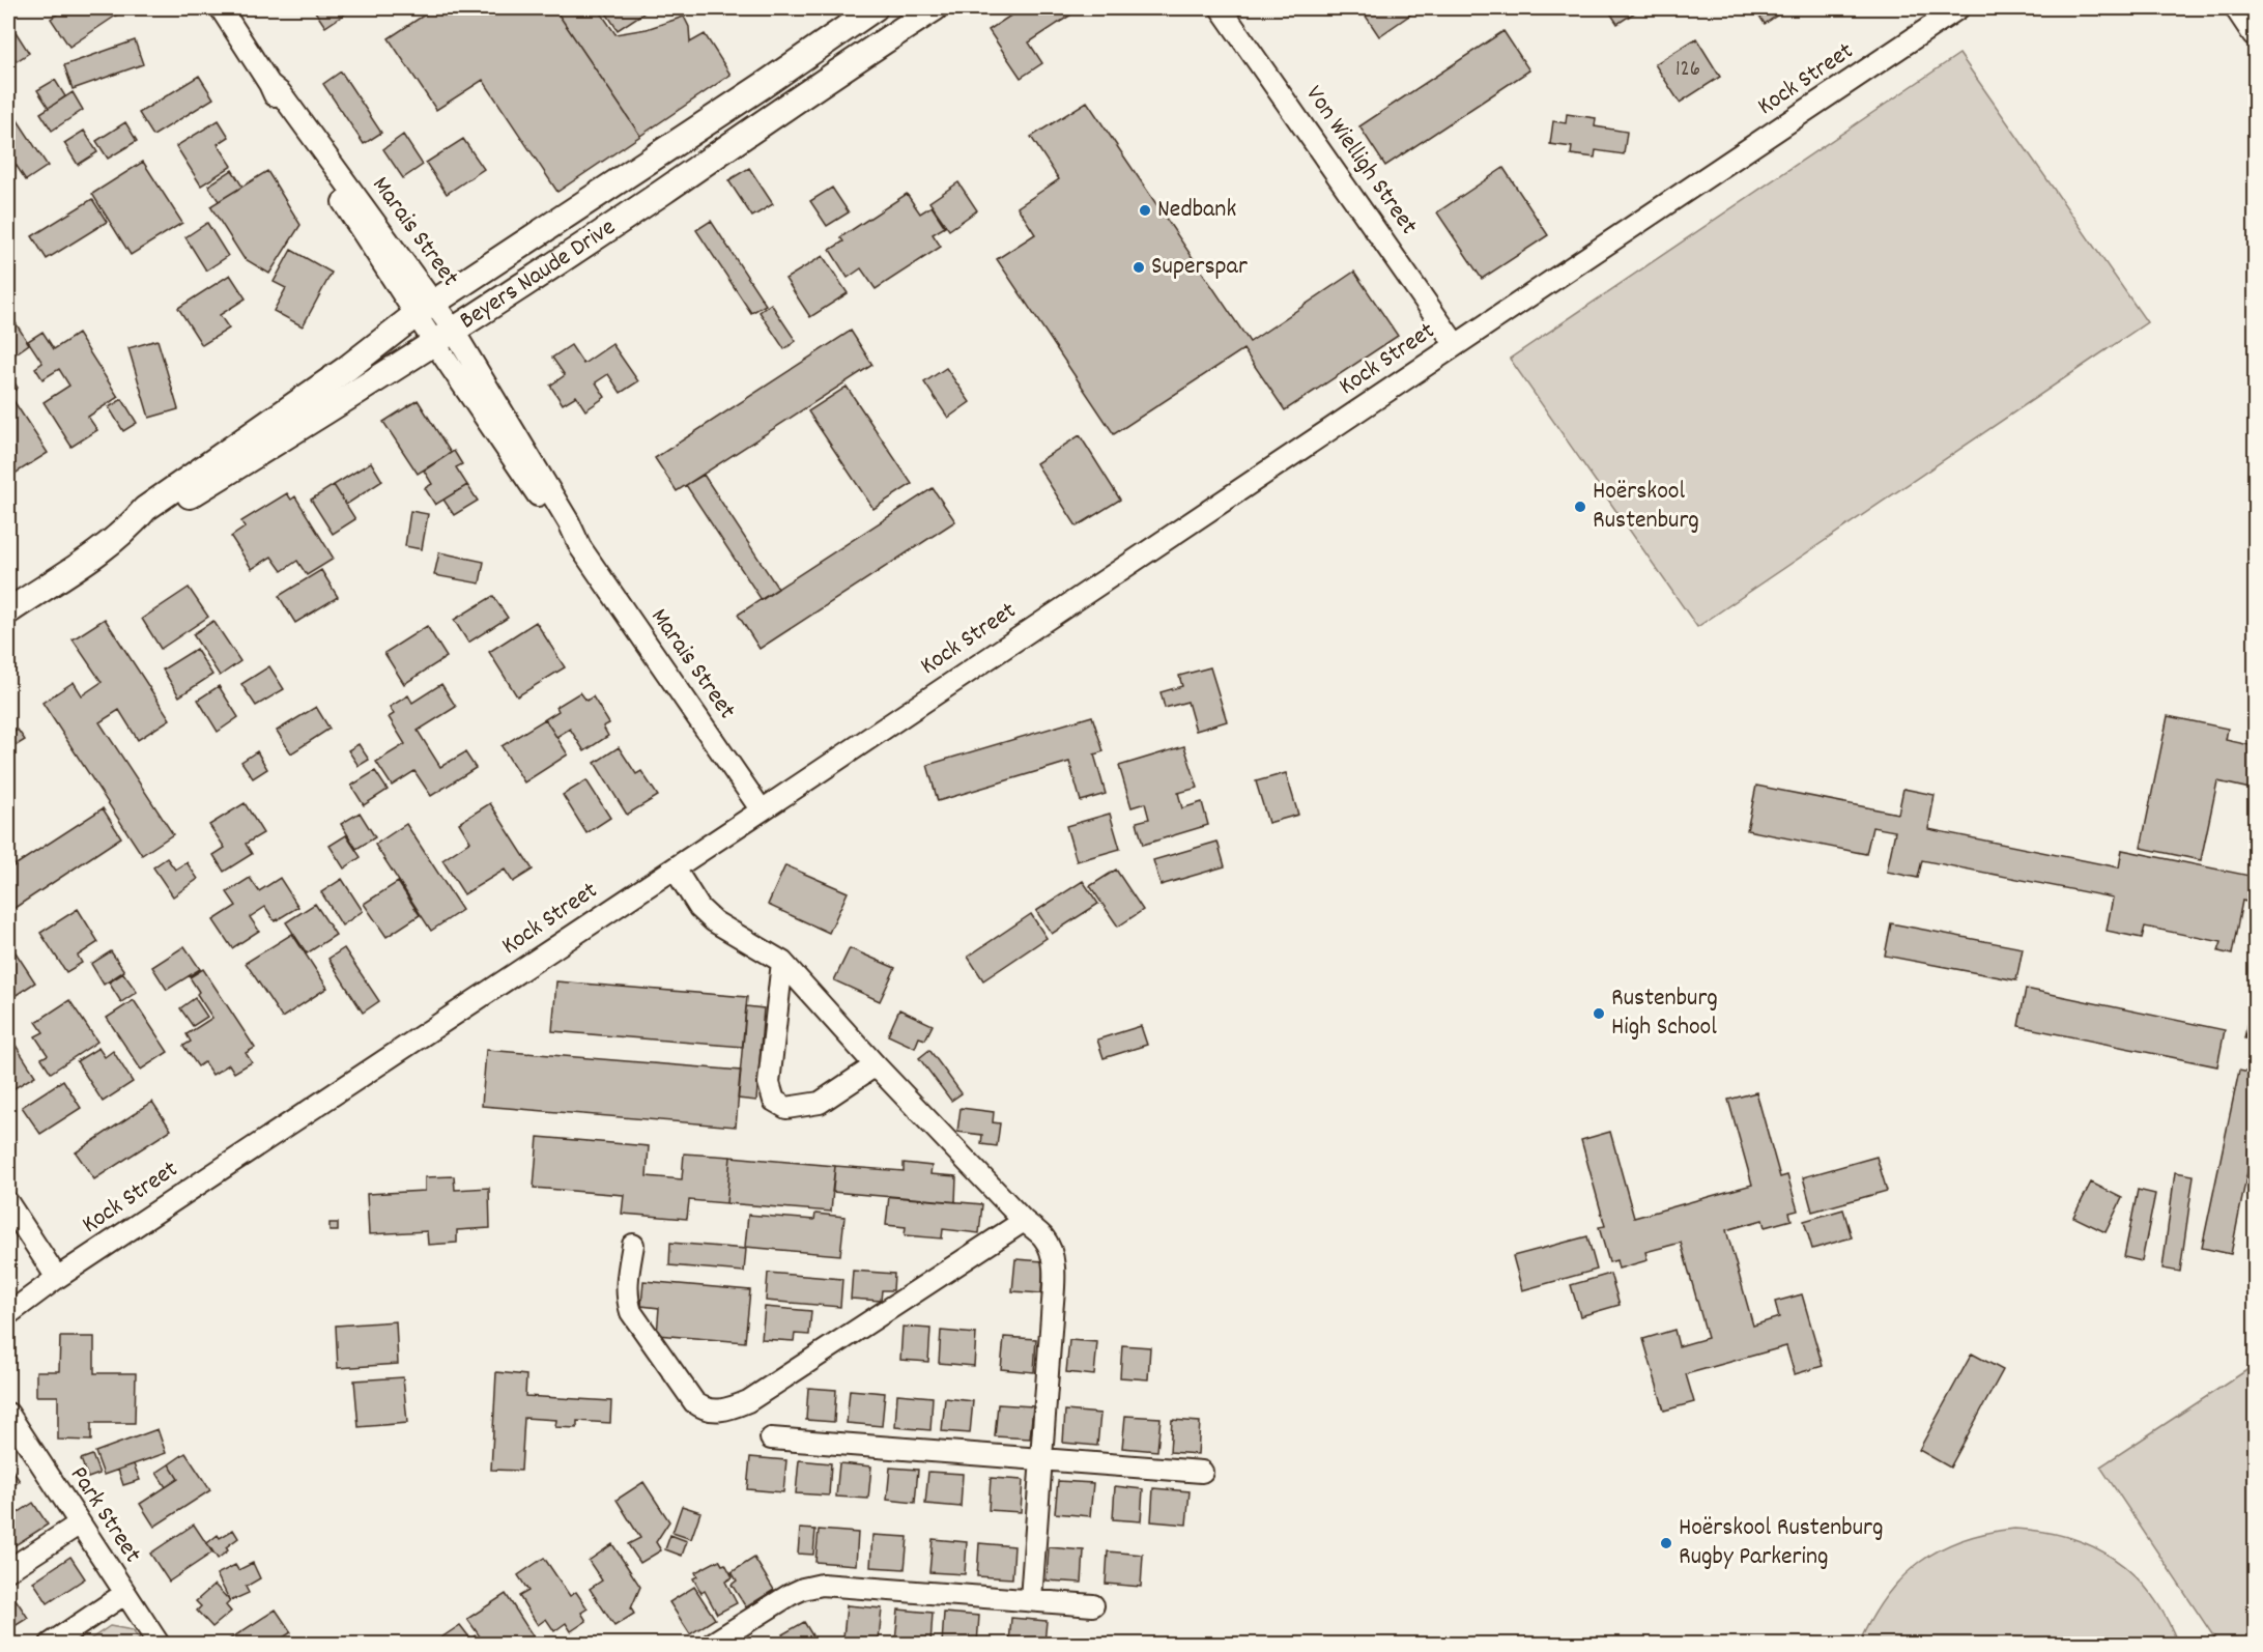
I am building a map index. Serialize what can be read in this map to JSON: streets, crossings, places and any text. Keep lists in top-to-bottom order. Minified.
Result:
{"streets":{"street":["Kock Street","Von Wielligh Street","Marais Street","Beyers Naude Drive","Park Street"]},"crossings":[["Kock Street","Von Wielligh Street"],["Kock Street","Marais Street"],["Marais Street","Beyers Naude Drive"]],"places":["Nedbank","Superspar","Hoërskool Rustenburg","Rustenburg High School","Hoërskool Rustenburg Rugby Parkering"],"house_numbers":["126"]}
